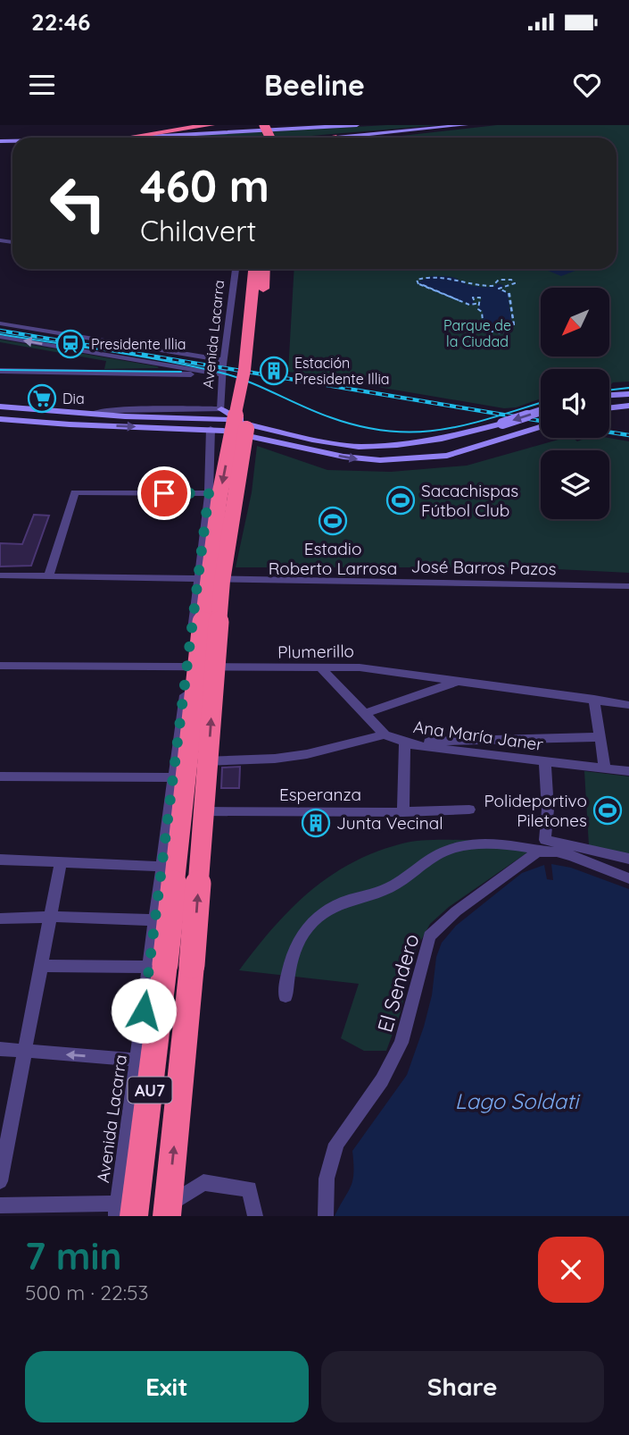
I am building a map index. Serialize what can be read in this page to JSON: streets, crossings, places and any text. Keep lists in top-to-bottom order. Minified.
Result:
{"streets":{"highway":["AU7"],"street":["Avenida Lacarra","José Barros Pazos","Plumerillo","Ana María Janer","Esperanza","El Sendero"]},"crossings":[["Avenida Lacarra","José Barros Pazos"],["Avenida Lacarra","Plumerillo"],["Avenida Lacarra","Esperanza"],["Avenida Lacarra","AU7"]],"water":["Lago Soldati"],"parks":["Parque de la Ciudad"],"places":{"station":["Presidente Illia"],"building":["Estación Presidente Illia","Junta Vecinal"],"supermarket":["Dia"],"sports":["Sacachispas Fútbol Club","Estadio Roberto Larrosa","Polideportivo Piletones"]},"north":"bottom left","page":{"status":"22:46","header":"Beeline","turn":["460 m","Chilavert"],"heading":["7 min","500 m · 22:53"],"buttons":["Exit","Share"]}}
